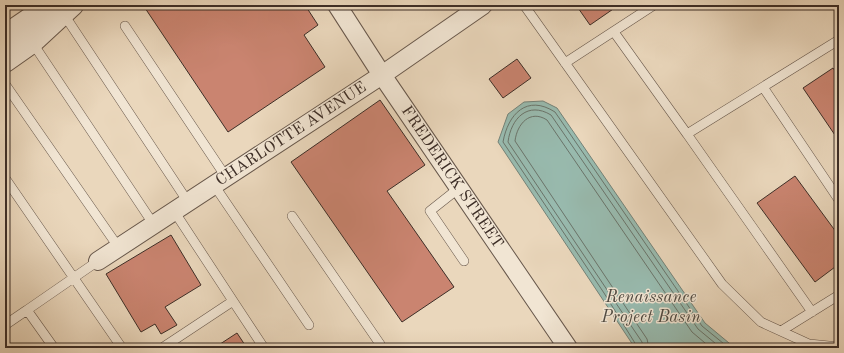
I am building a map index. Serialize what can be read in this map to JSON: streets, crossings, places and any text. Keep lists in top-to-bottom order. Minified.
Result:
{"streets":{"street":["CHARLOTTE AVENUE","FREDERICK STREET"]},"crossings":[["CHARLOTTE AVENUE","FREDERICK STREET"]],"water":["Renaissance Project Basin"]}
